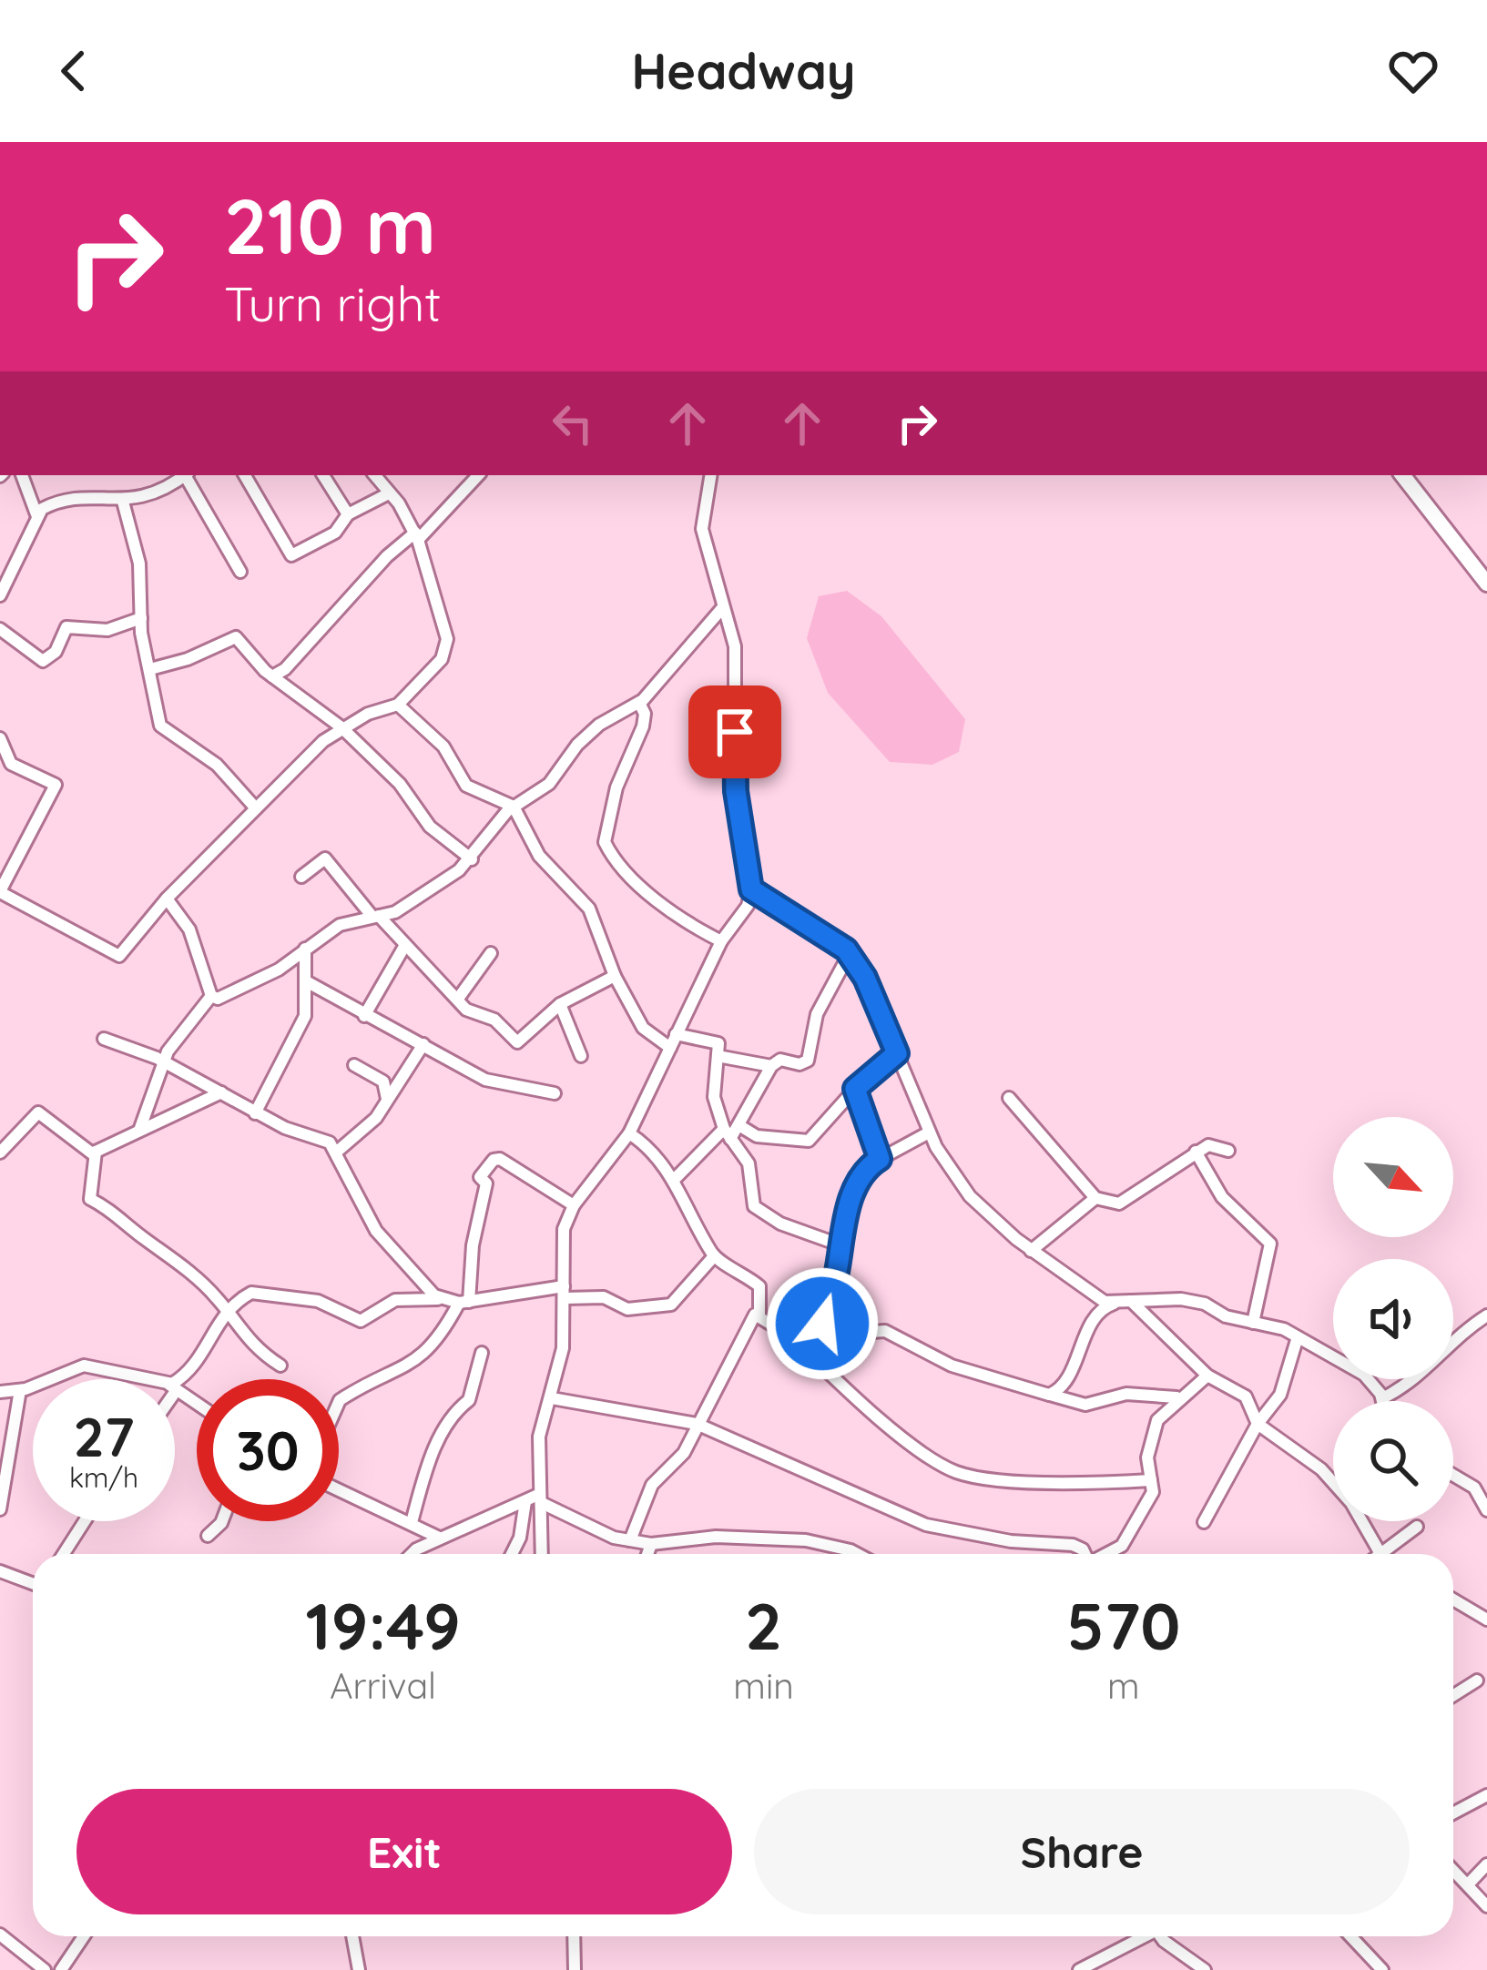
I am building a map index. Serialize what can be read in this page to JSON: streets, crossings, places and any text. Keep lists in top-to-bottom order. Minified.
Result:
{"north":"bottom right","page":{"header":"Headway","turn":["210 m","Turn right"],"speed":"27 km/h","limit":"30","eta":["19:49","Arrival","2","min","570","m"],"buttons":["Exit","Share"]}}
